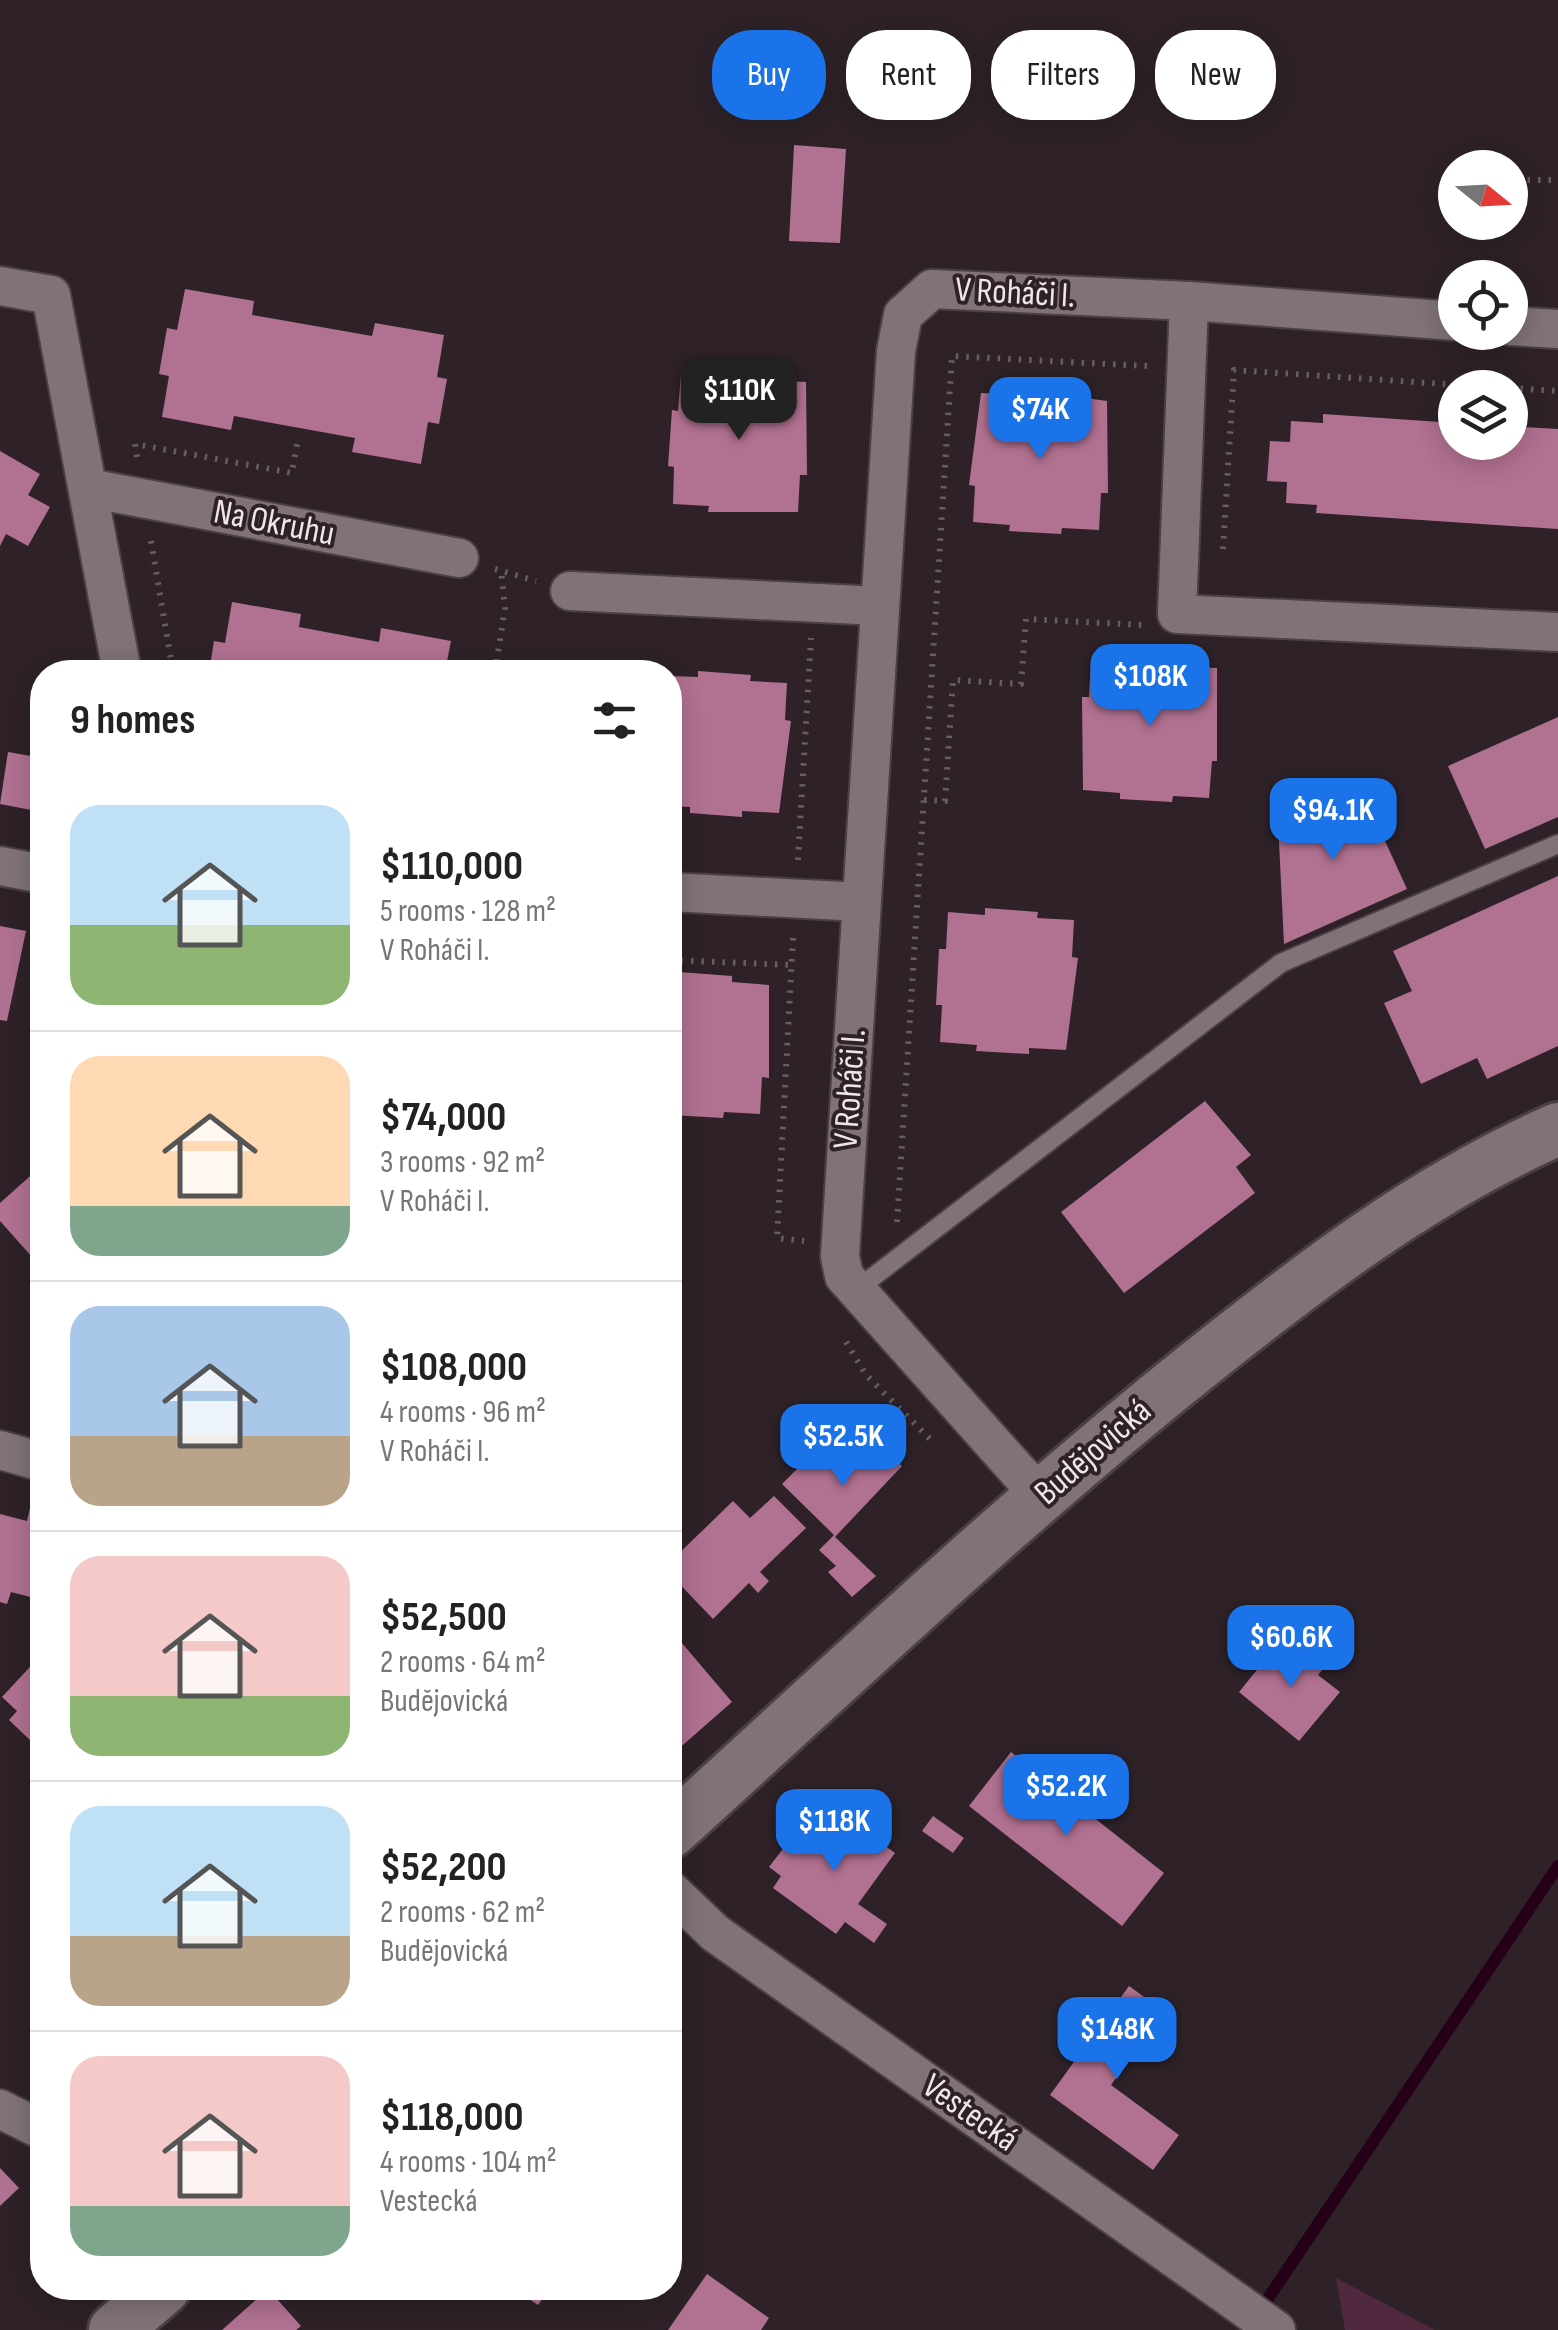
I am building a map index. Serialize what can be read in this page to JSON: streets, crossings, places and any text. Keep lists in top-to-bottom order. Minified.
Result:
{"streets":{"main road":["Budějovická"],"street":["V Roháči I.","Na Okruhu","Vestecká"]},"crossings":[["V Roháči I.","Budějovická"]],"north":"right","page":{"chip":["Buy","Rent","Filters","New"],"price":["$110K","$74K","$108K","$94.1K","$52.5K","$60.6K","$52.2K","$118K","$148K"],"heading":"9 homes","list":[{"name":"$110,000","note":"5 rooms · 128 m² · V Roháči I."},{"name":"$74,000","note":"3 rooms · 92 m² · V Roháči I."},{"name":"$108,000","note":"4 rooms · 96 m² · V Roháči I."},{"name":"$52,500","note":"2 rooms · 64 m² · Budějovická"},{"name":"$52,200","note":"2 rooms · 62 m² · Budějovická"},{"name":"$118,000","note":"4 rooms · 104 m² · Vestecká"}]}}
